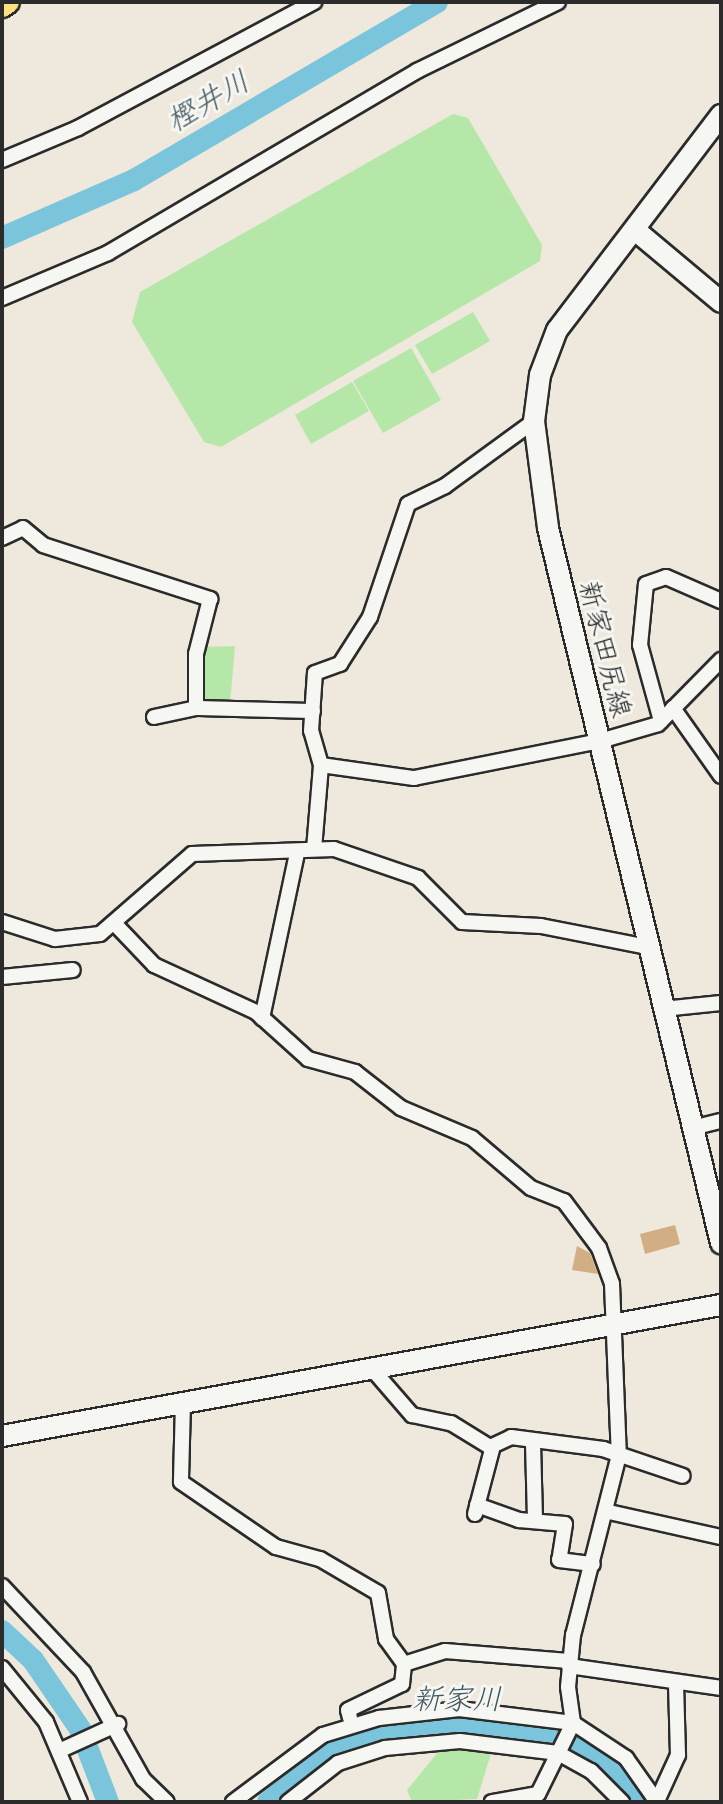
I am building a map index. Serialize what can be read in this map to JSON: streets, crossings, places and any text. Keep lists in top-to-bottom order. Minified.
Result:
{"streets":{"main road":["新家田尻線"]},"water":["樫井川","新家川"]}
